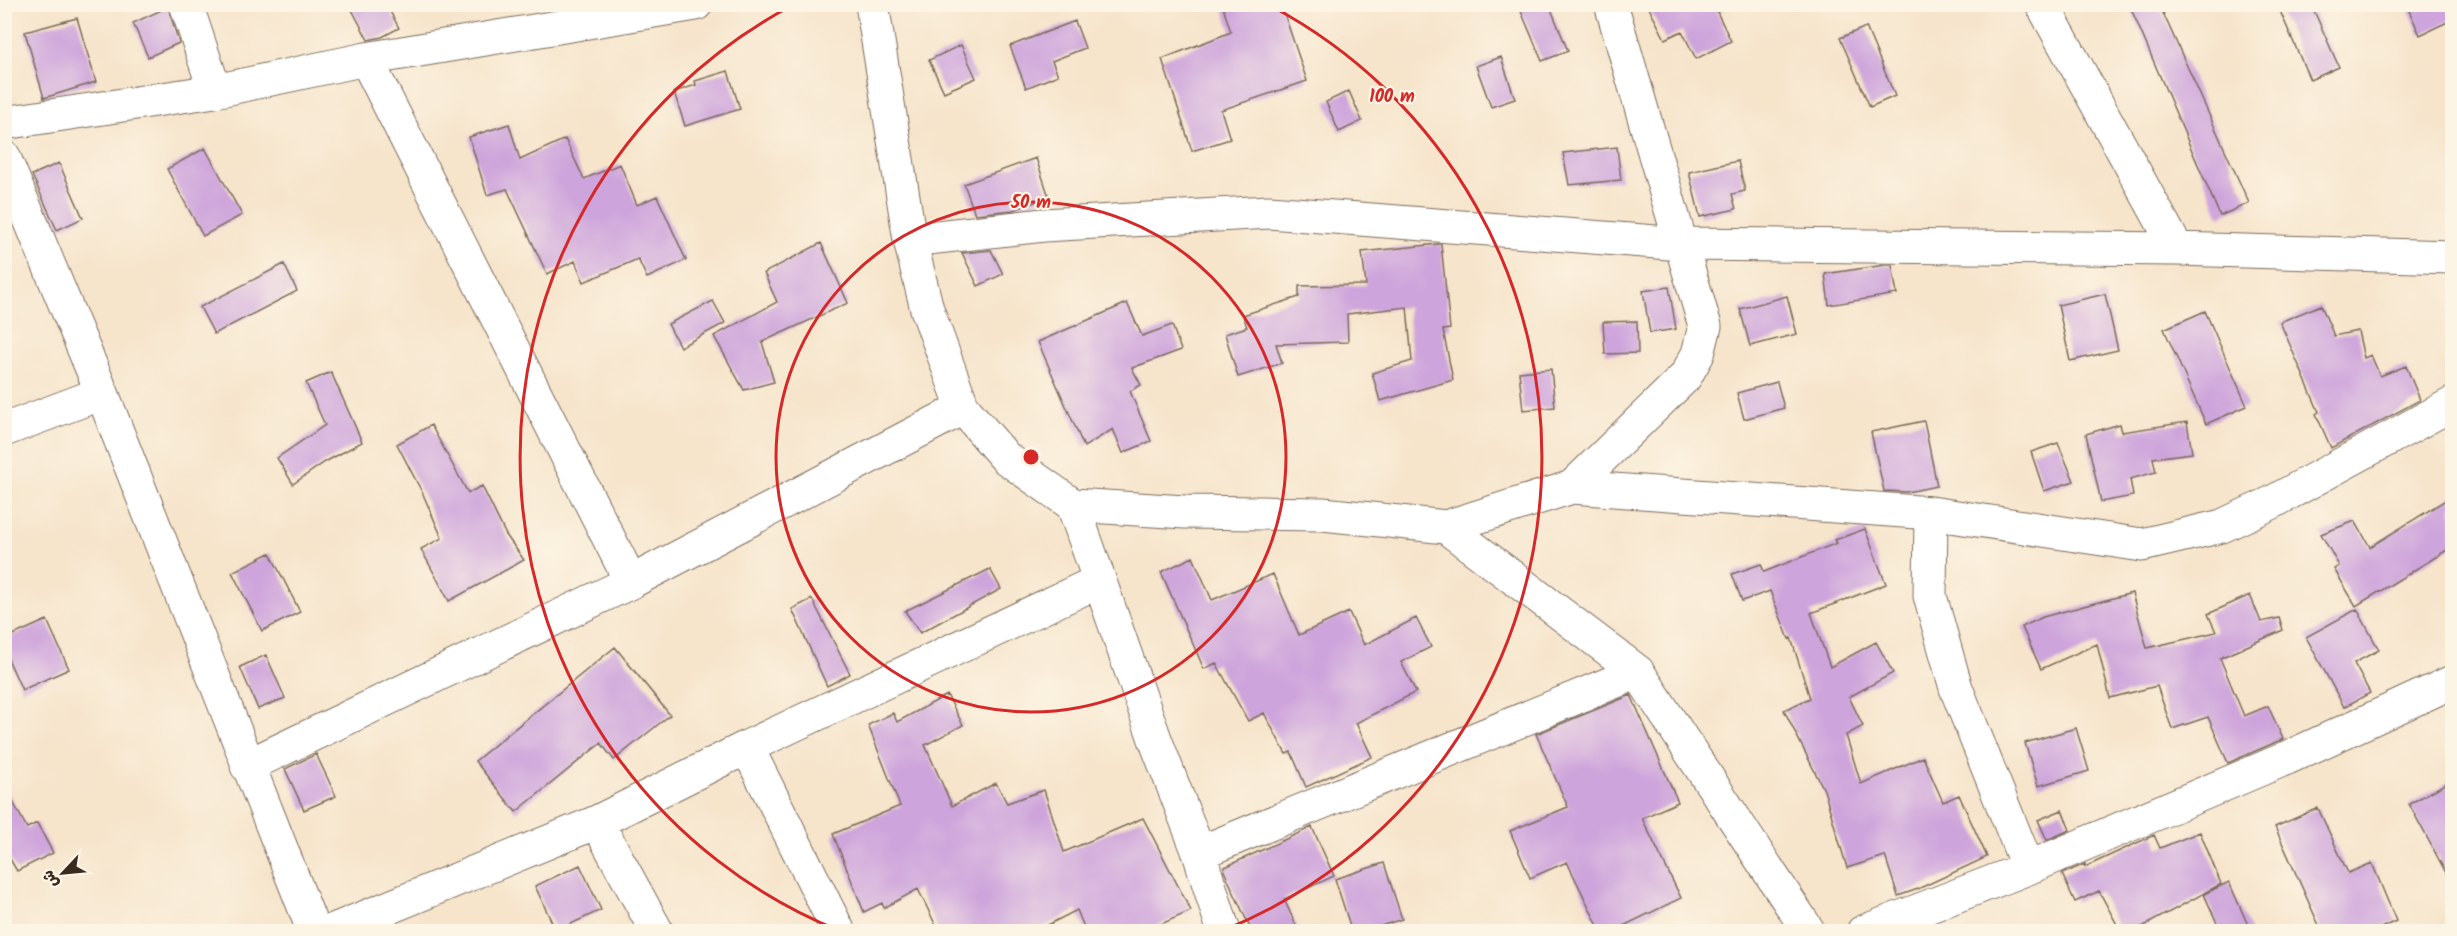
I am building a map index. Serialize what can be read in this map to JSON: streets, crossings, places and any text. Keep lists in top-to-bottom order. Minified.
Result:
{"north":"bottom left","rings":["100 m","50 m"]}
